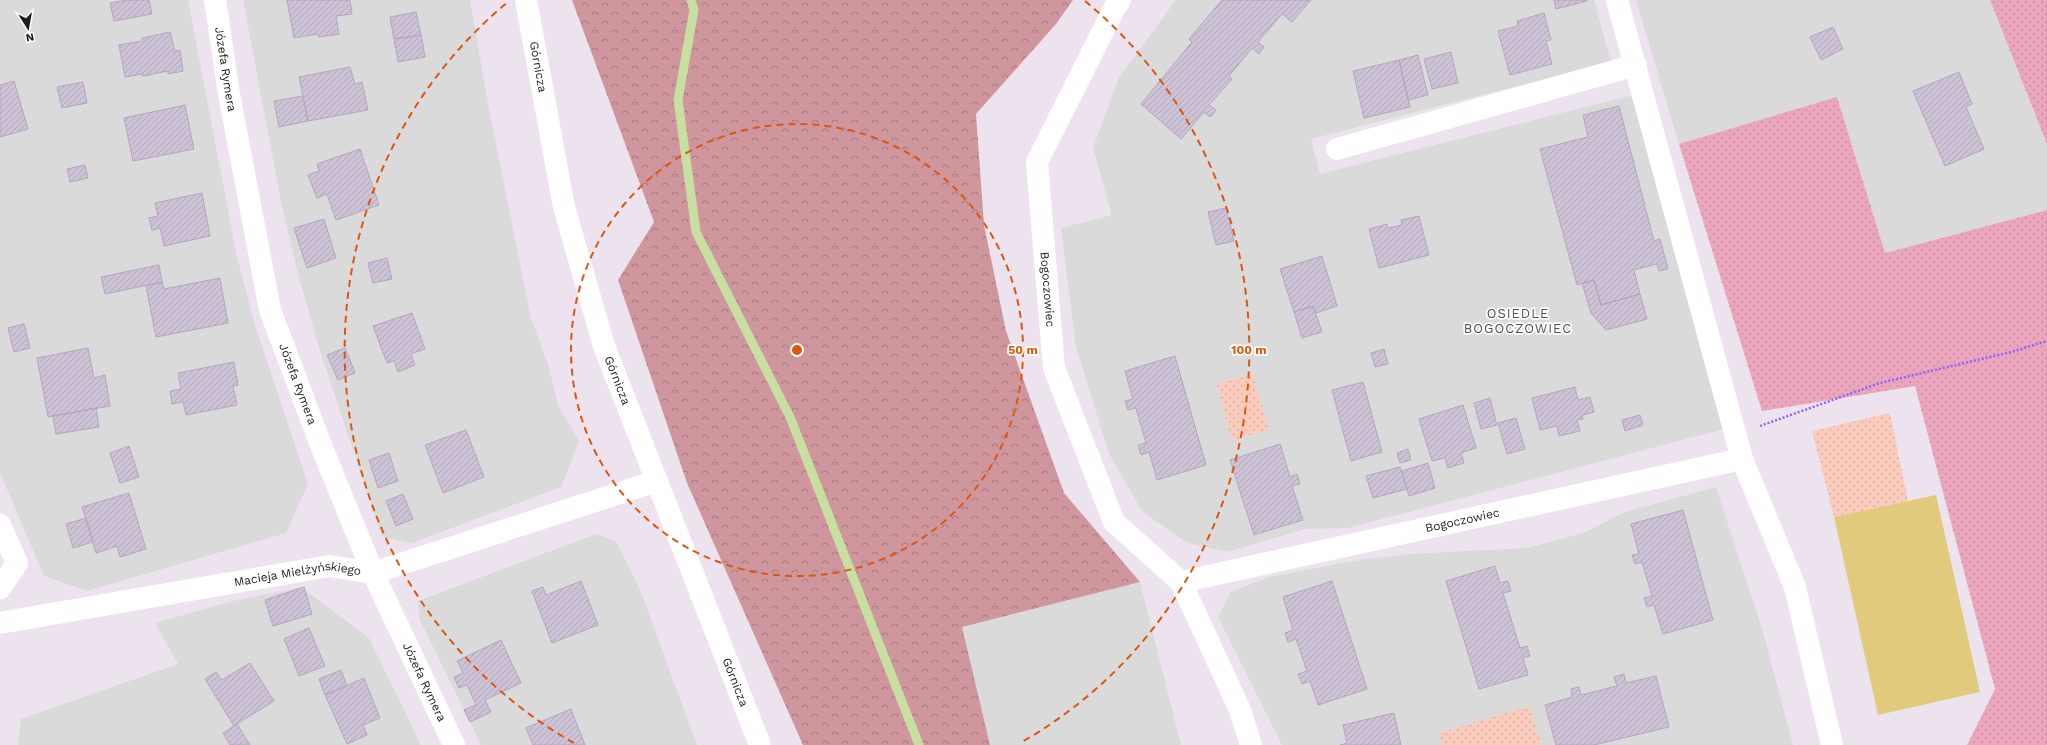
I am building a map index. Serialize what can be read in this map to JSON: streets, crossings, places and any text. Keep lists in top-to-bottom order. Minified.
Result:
{"streets":{"street":["Górnicza","Józefa Rymera","Bogoczowiec","Macieja Mielżyńskiego"]},"crossings":[["Górnicza","Macieja Mielżyńskiego"],["Józefa Rymera","Macieja Mielżyńskiego"]],"districts":["OSIEDLE BOGOCZOWIEC"],"north":"bottom","rings":["50 m","100 m"]}
